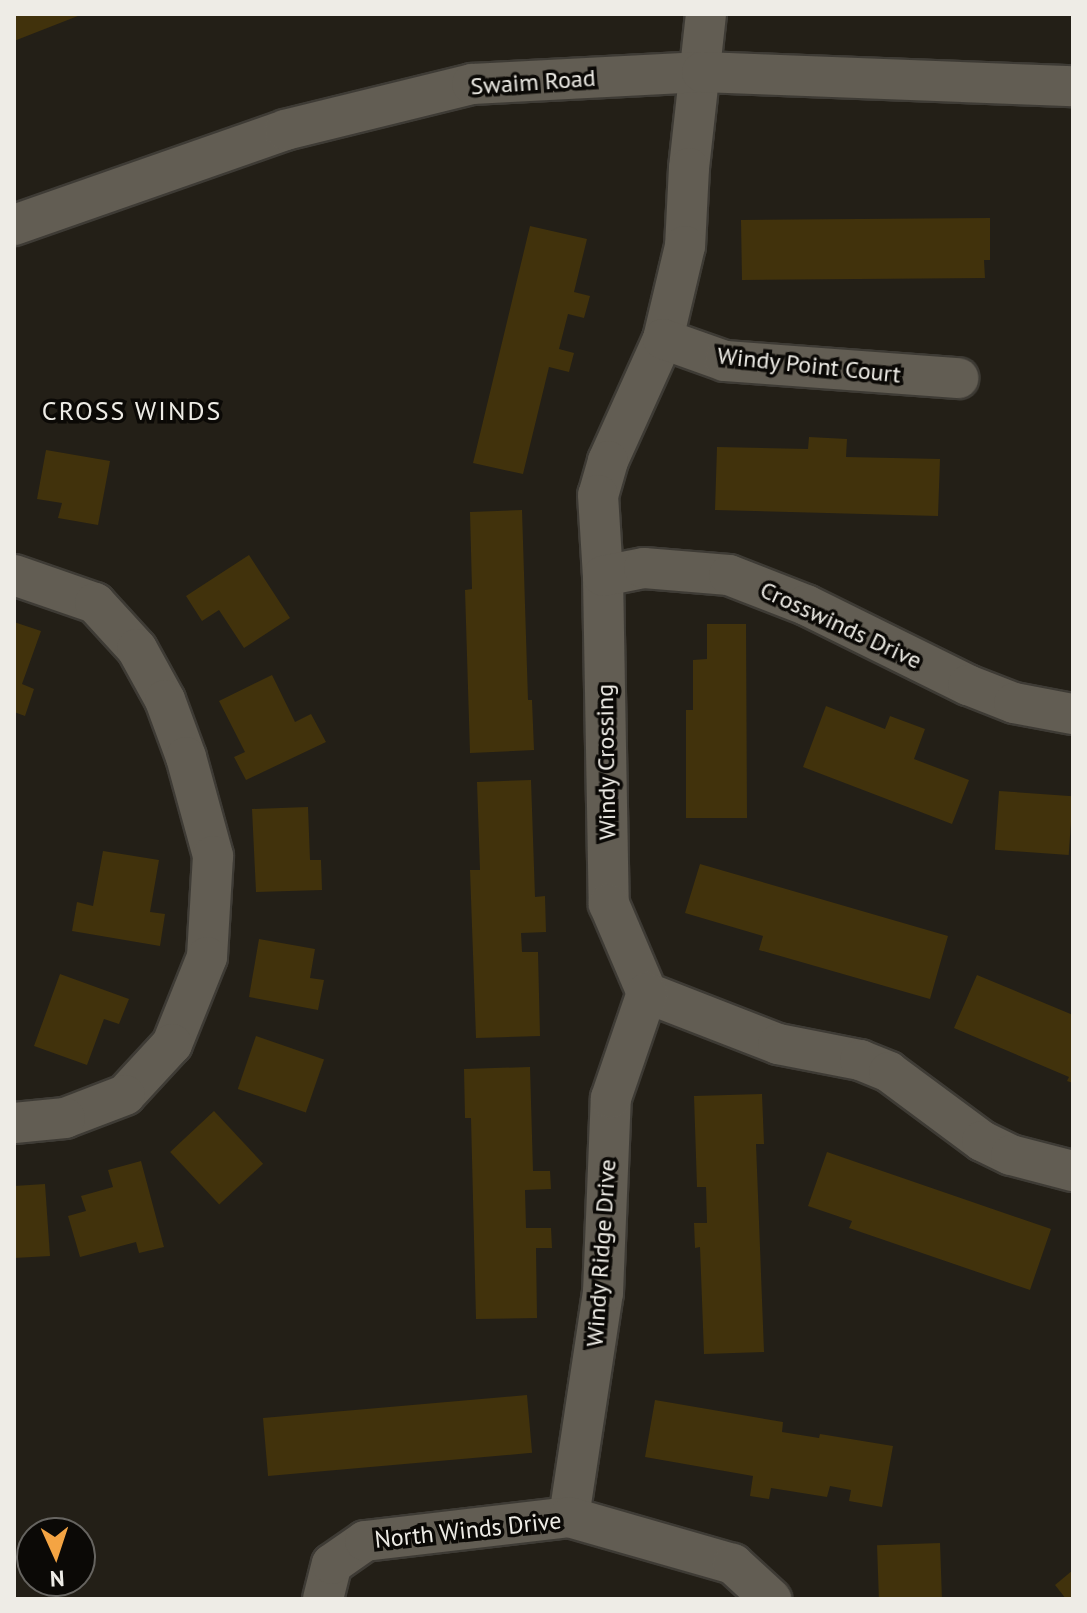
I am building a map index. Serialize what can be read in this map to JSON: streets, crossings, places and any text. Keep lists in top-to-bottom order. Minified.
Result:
{"streets":{"street":["Swaim Road","Windy Point Court","Crosswinds Drive","Windy Crossing","Windy Ridge Drive","North Winds Drive"]},"crossings":[["Swaim Road","Windy Crossing"],["Windy Point Court","Windy Crossing"],["Crosswinds Drive","Windy Crossing"],["Windy Crossing","Windy Ridge Drive"],["Windy Ridge Drive","North Winds Drive"]],"districts":["CROSS WINDS"],"north":"bottom"}
